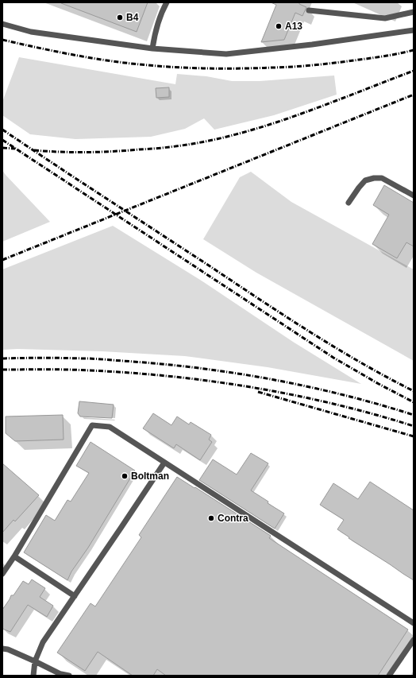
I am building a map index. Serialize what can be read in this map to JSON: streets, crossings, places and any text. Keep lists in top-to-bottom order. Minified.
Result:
{"places":["B4","A13","Boltman","Contra"]}
